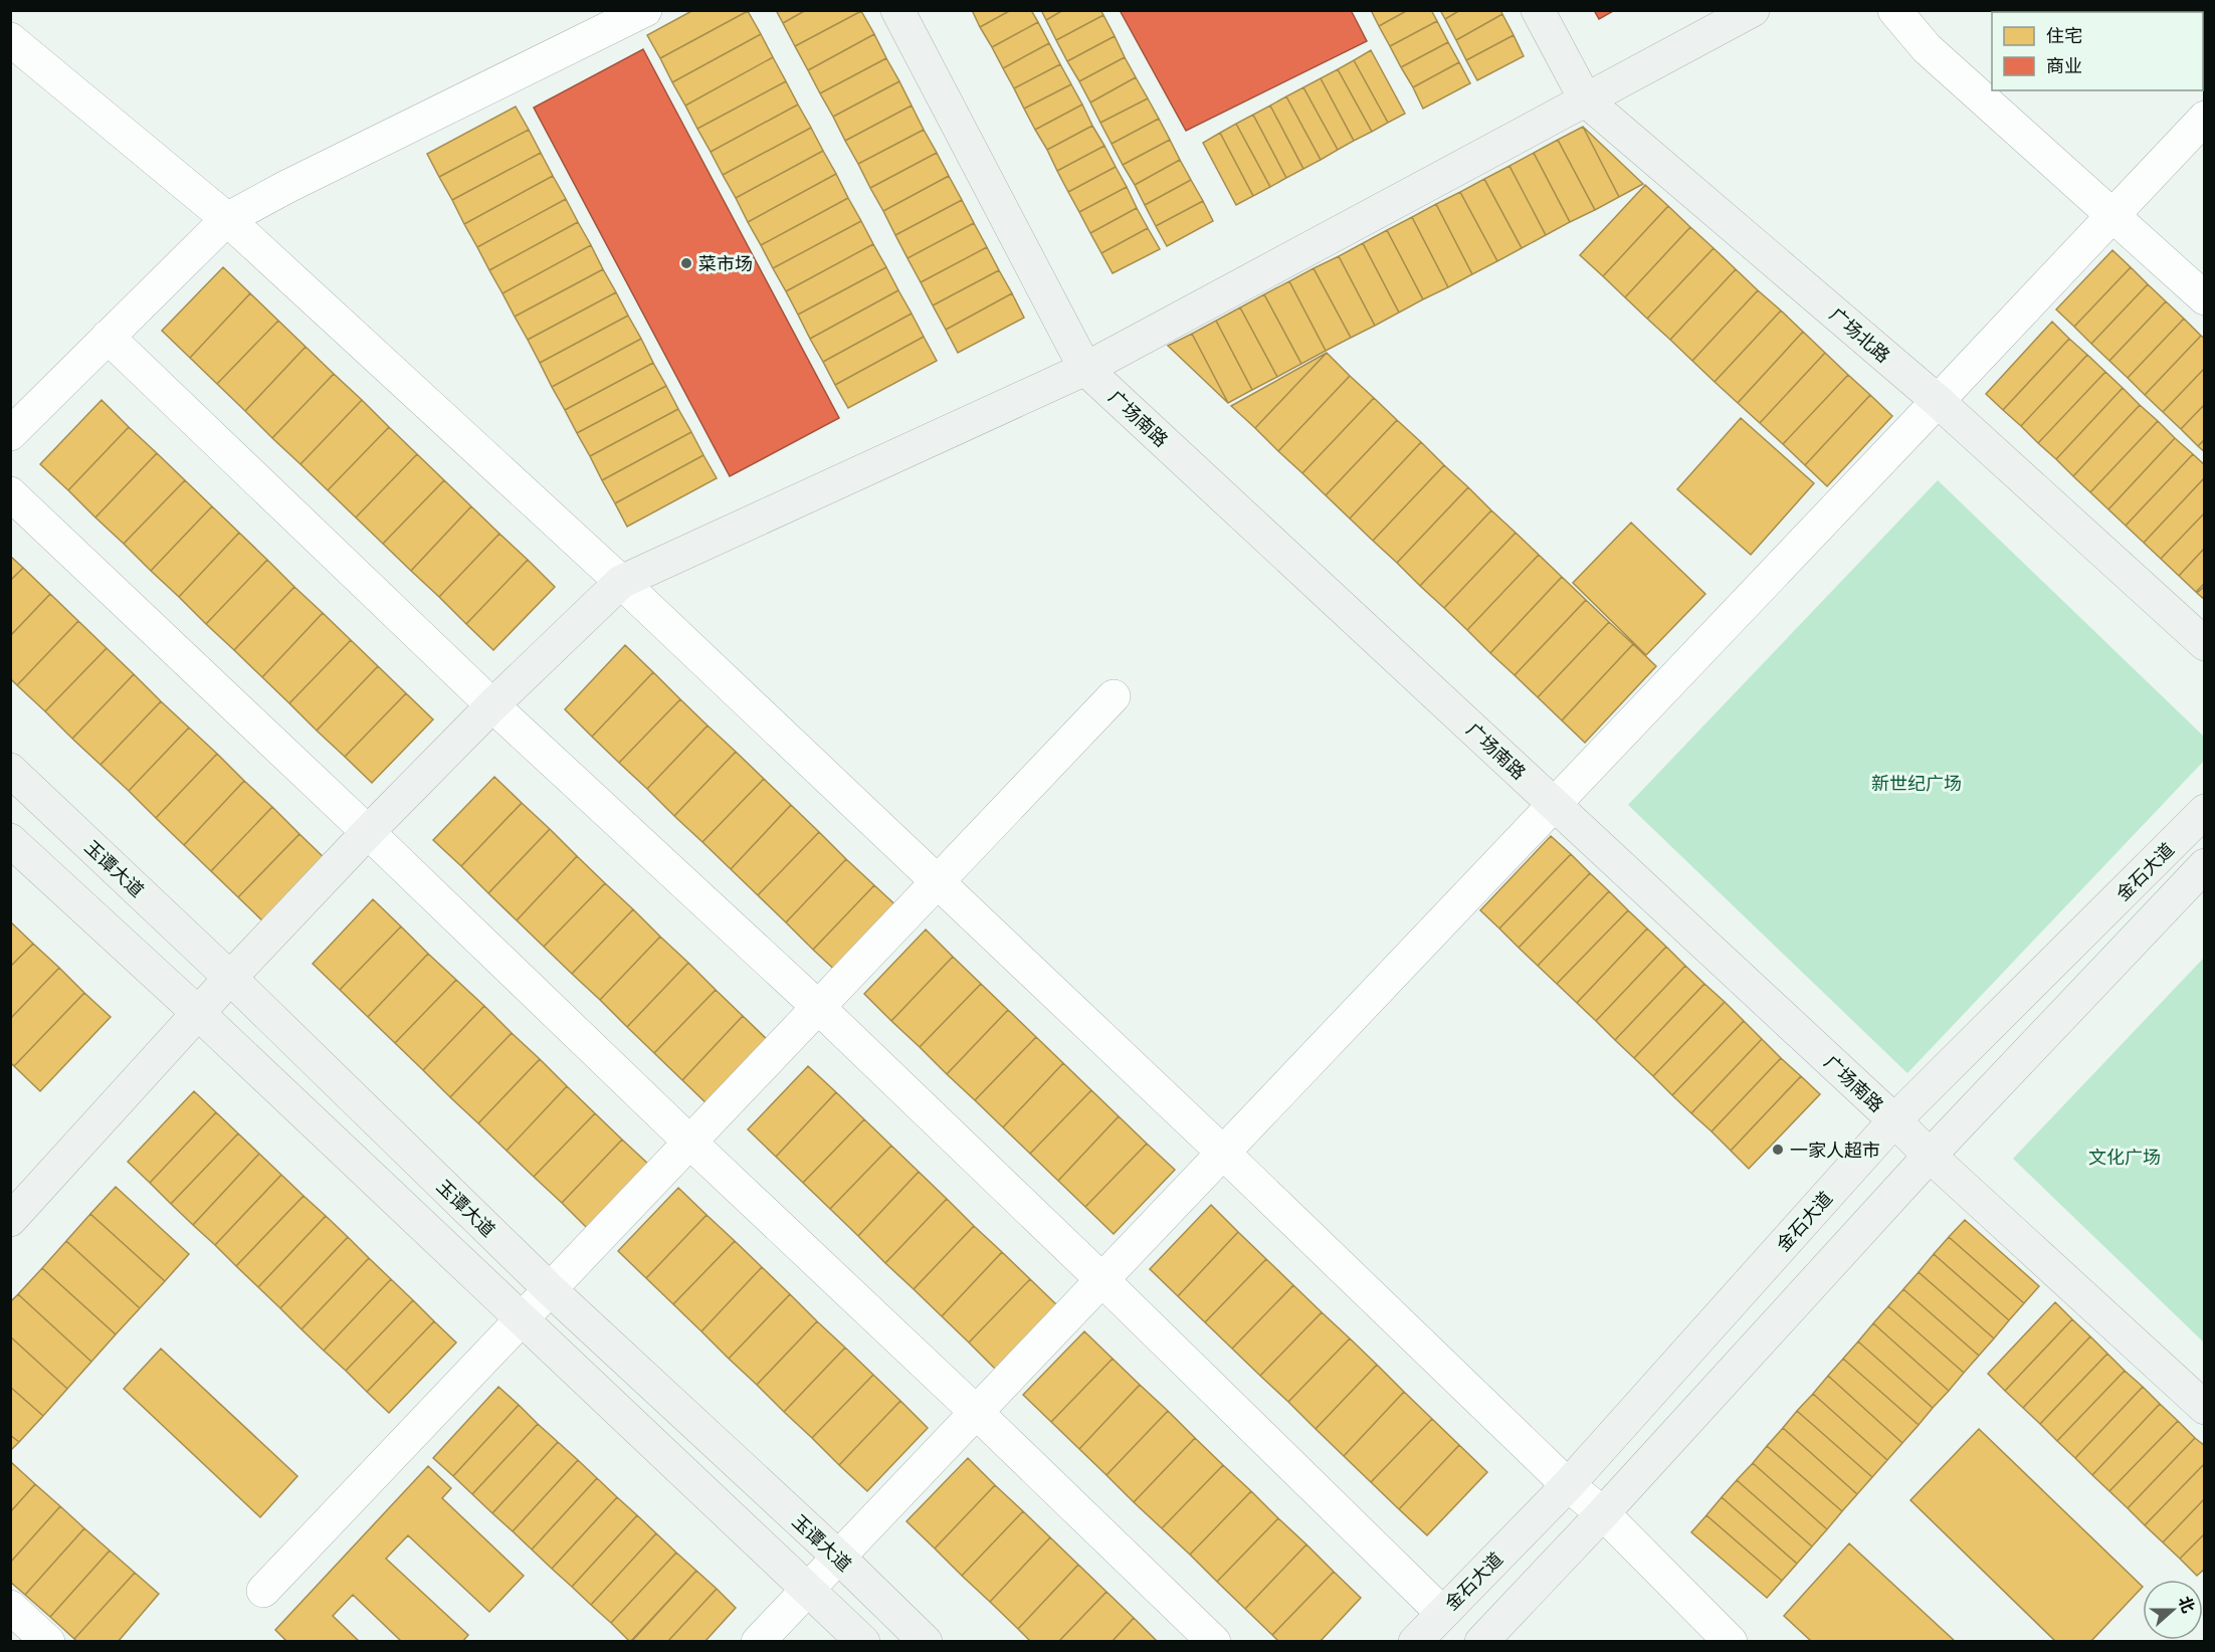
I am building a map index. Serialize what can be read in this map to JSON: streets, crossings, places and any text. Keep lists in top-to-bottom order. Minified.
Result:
{"streets":{"street":["广场北路","广场南路","玉谭大道","金石大道"]},"crossings":[["广场南路","金石大道"]],"parks":["新世纪广场","文化广场"],"places":["菜市场","一家人超市"],"legend":["住宅","商业"],"north":"right"}
